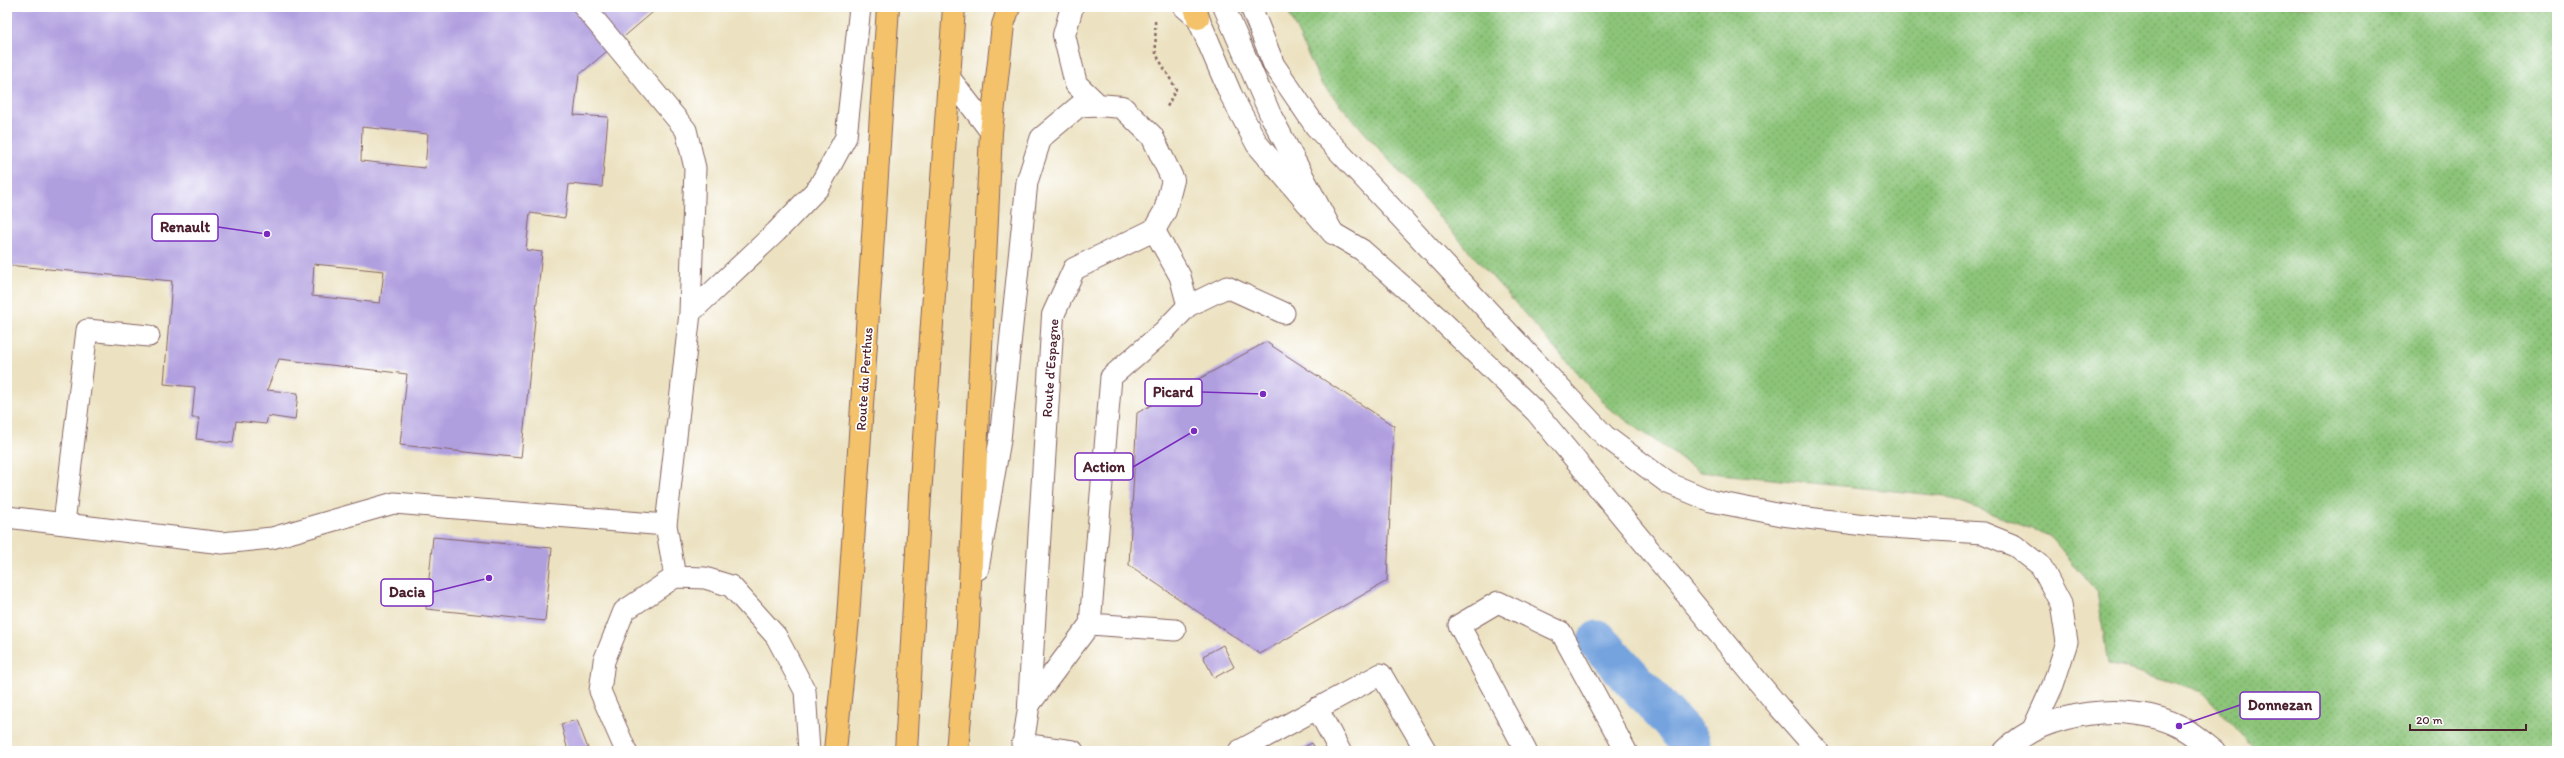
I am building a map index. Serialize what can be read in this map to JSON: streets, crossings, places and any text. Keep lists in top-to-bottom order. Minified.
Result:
{"streets":{"main road":["Route du Perthus"],"street":["Route d'Espagne"]},"places":["Renault","Picard","Action","Dacia","Donnezan"],"scale_bar":"20 m"}
